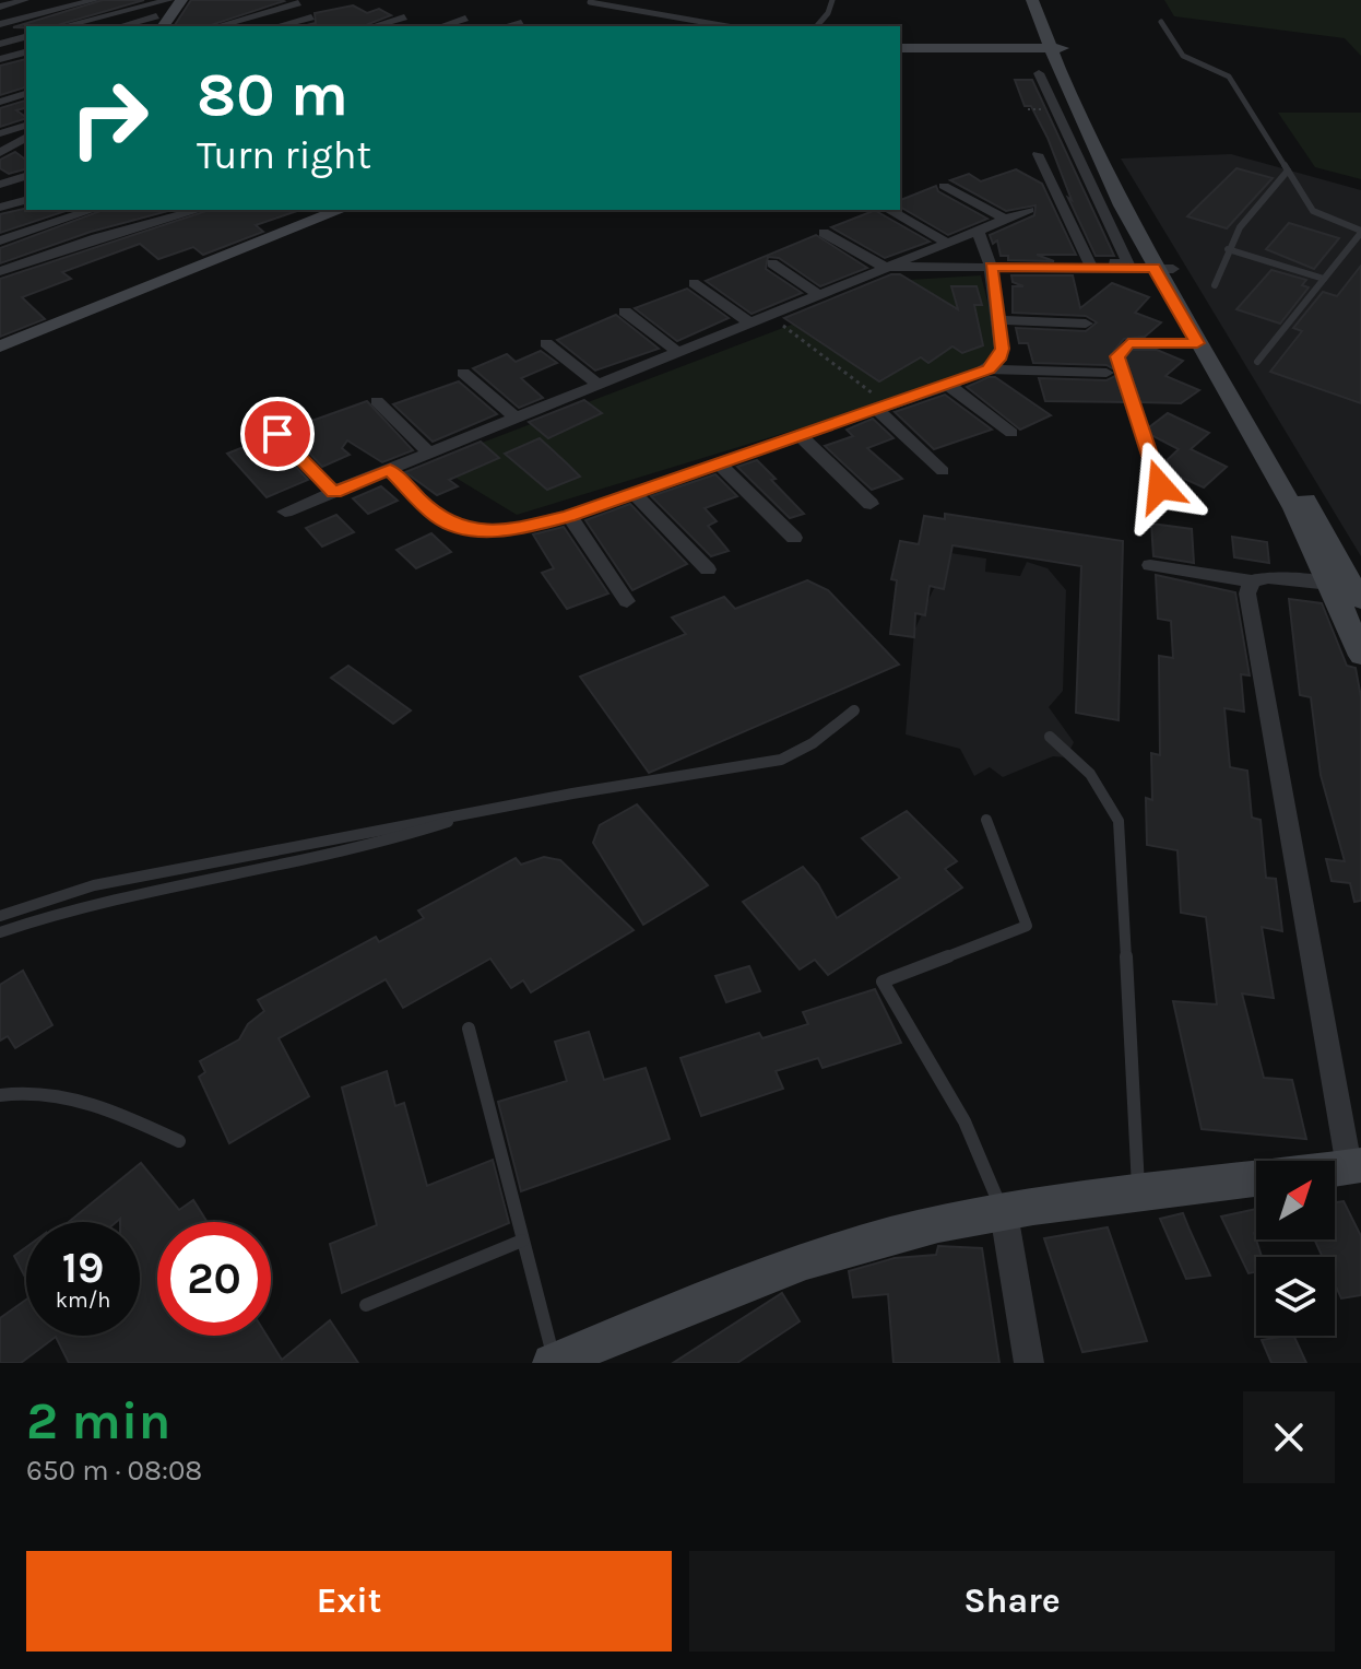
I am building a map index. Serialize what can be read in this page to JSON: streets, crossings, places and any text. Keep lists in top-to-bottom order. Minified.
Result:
{"north":"top right","page":{"turn":["80 m","Turn right"],"speed":"19 km/h","limit":"20","heading":["2 min","650 m · 08:08"],"buttons":["Exit","Share"]}}
